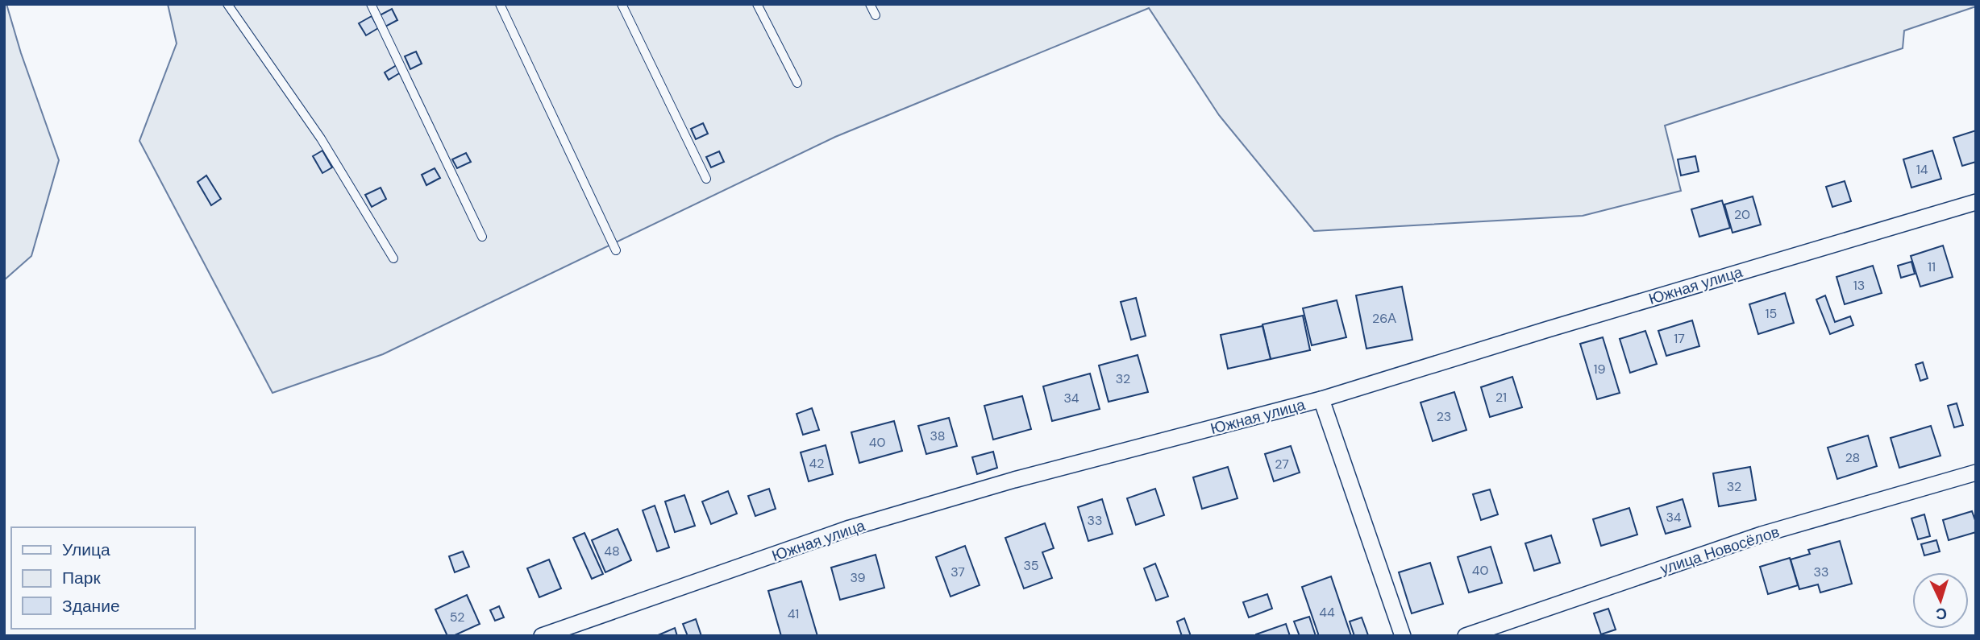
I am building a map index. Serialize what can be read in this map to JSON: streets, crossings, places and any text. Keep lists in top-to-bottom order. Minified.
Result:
{"streets":{"street":["Южная улица","улица Новосёлов"]},"house_numbers":["14","20","11","13","15","26А","17","19","32","21","34","23","38","40","28","42","27","32","34","33","48","35","40","37","33","39","44","41","52"],"legend":["Улица","Парк","Здание"],"north":"bottom"}
